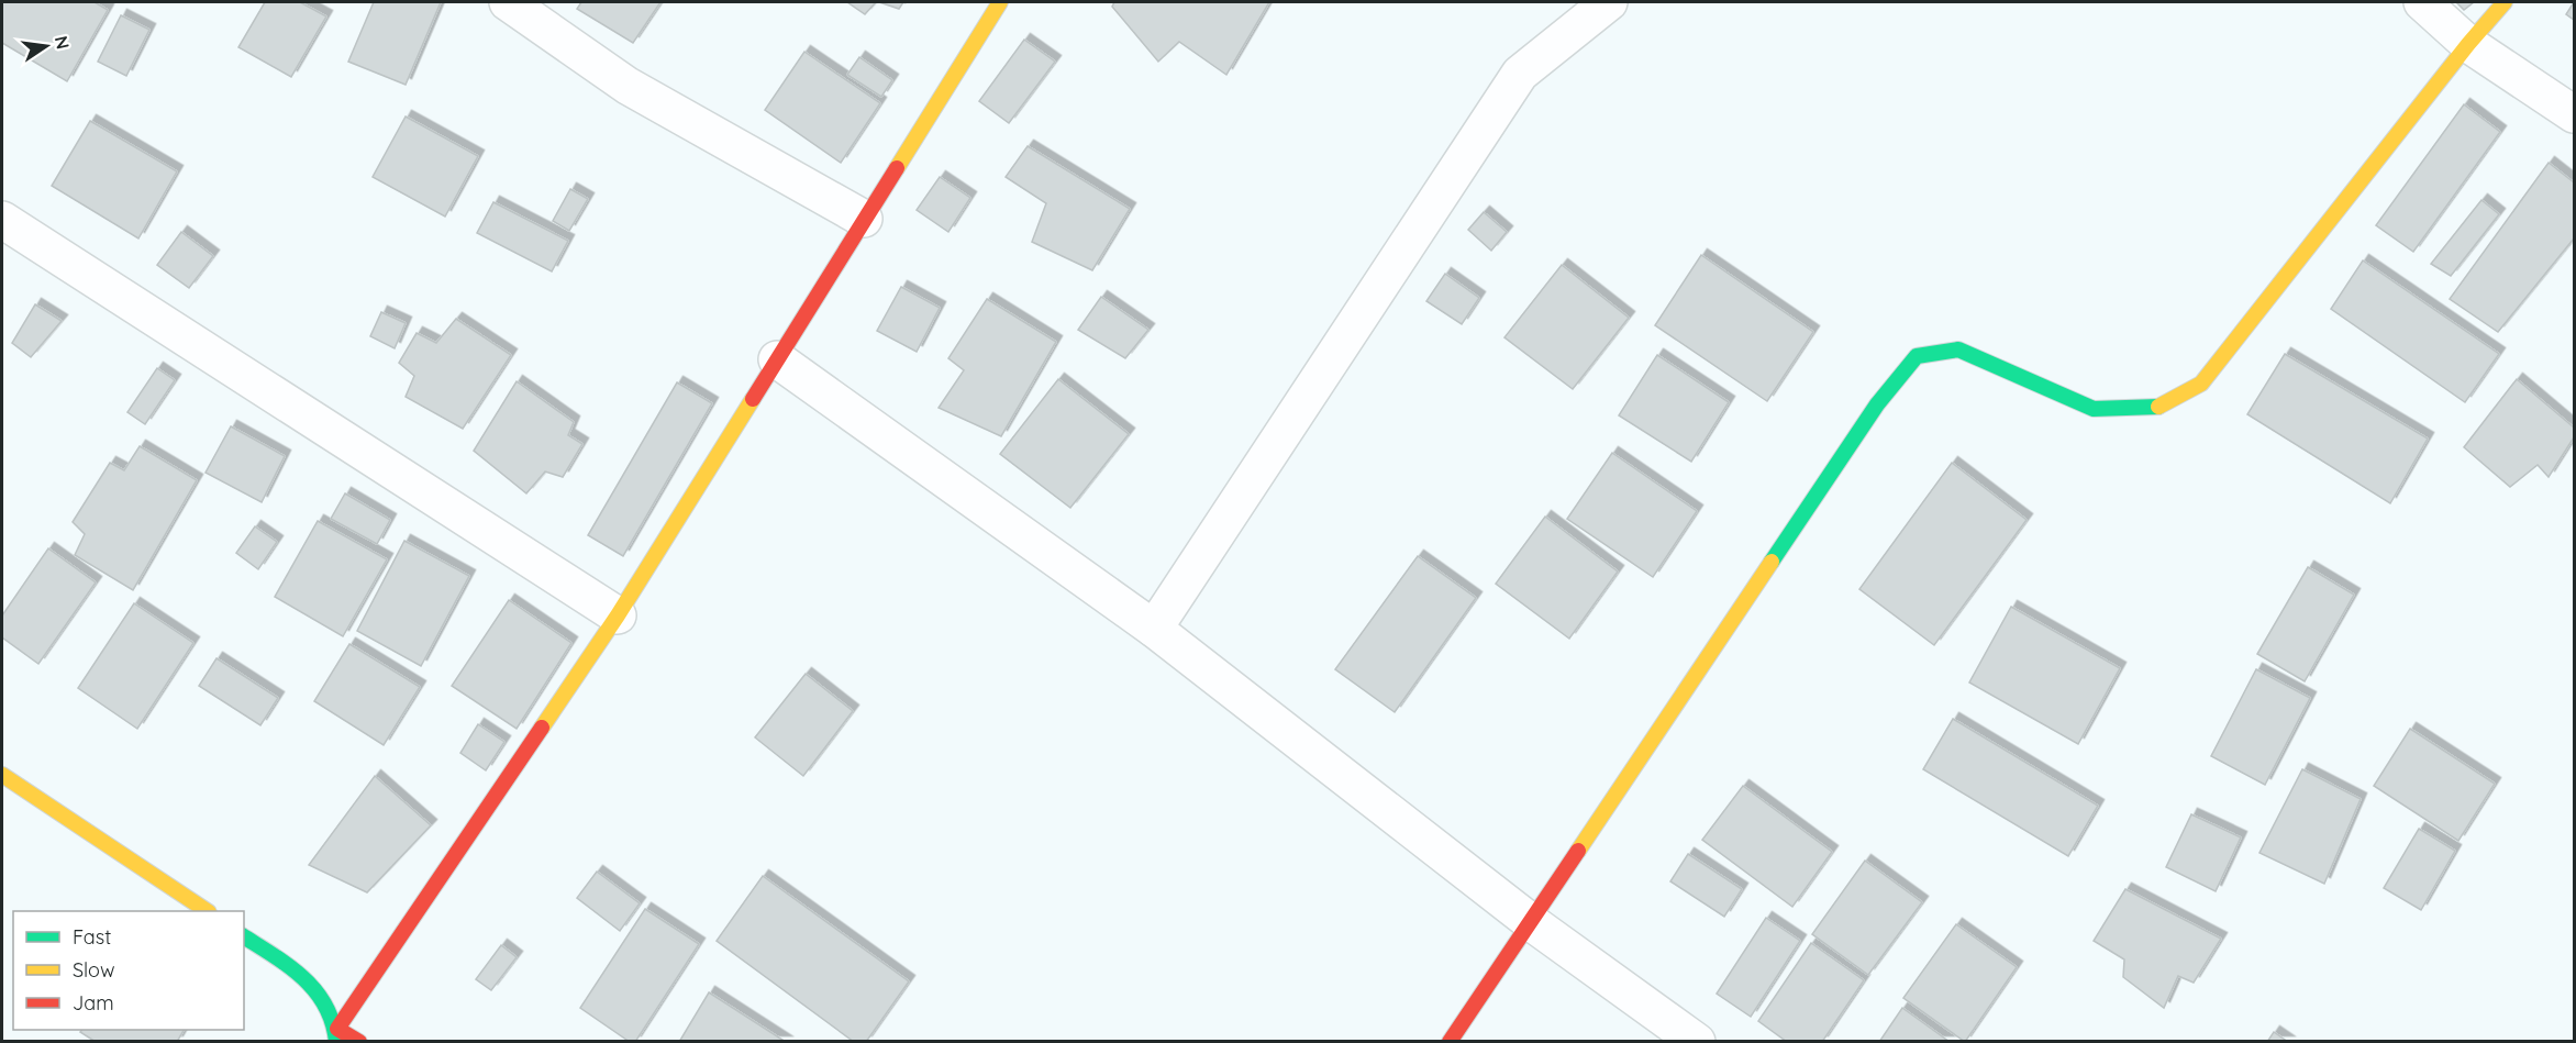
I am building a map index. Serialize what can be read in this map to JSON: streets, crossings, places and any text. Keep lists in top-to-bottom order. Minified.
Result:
{"legend":["Fast","Slow","Jam"],"north":"right"}
